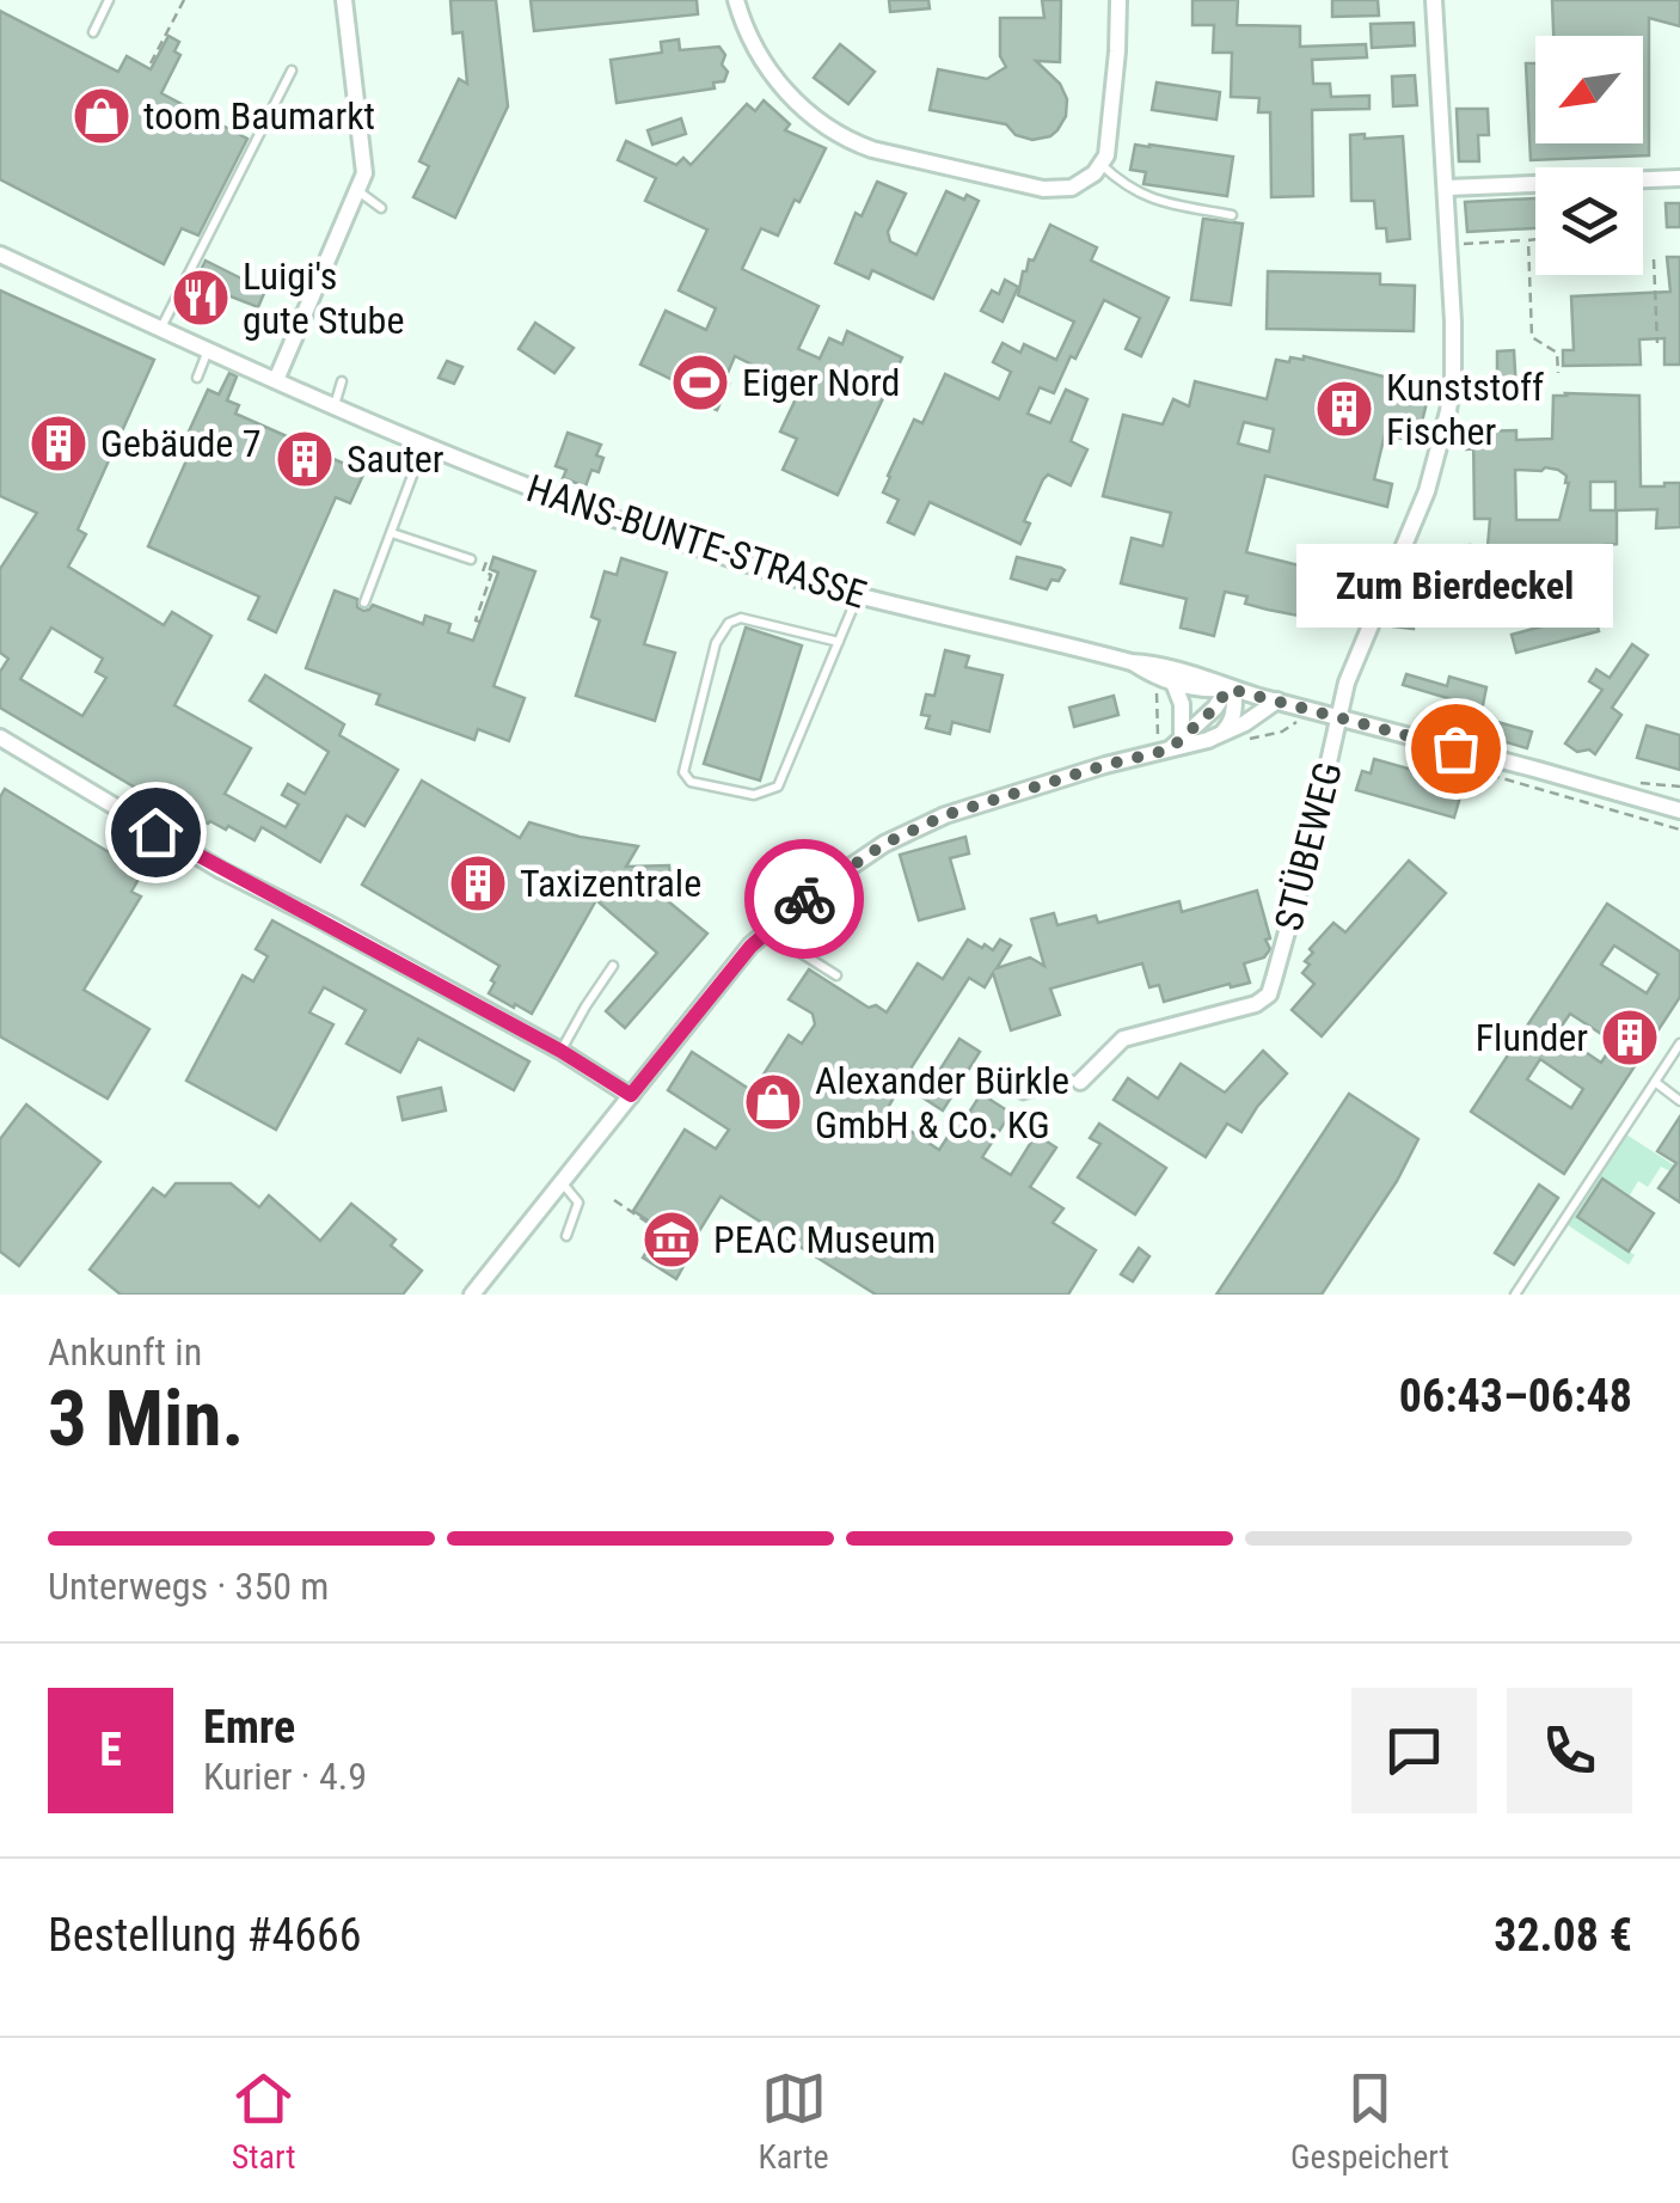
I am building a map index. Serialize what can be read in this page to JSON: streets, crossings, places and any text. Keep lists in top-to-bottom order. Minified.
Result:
{"streets":{"street":["HANS-BUNTE-STRASSE","STÜBEWEG"]},"crossings":[["HANS-BUNTE-STRASSE","STÜBEWEG"]],"places":{"shop":["toom Baumarkt","Alexander Bürkle GmbH & Co. KG"],"restaurant":["Luigi's gute Stube"],"sports":["Eiger Nord"],"building":["Kunststoff Fischer","Gebäude 7","Sauter","Taxizentrale","Flunder"],"other":["Zum Bierdeckel"],"museum":["PEAC Museum"]},"north":"bottom left","page":{"bubble":"Zum Bierdeckel","heading":["3 Min.","Ankunft in","06:43–06:48"],"panel":["Emre","Kurier · 4.9","Bestellung #4666","32.08 €"],"bar":"Unterwegs · 350 m","round":"E","tabs":["Start","Karte","Gespeichert"]}}
